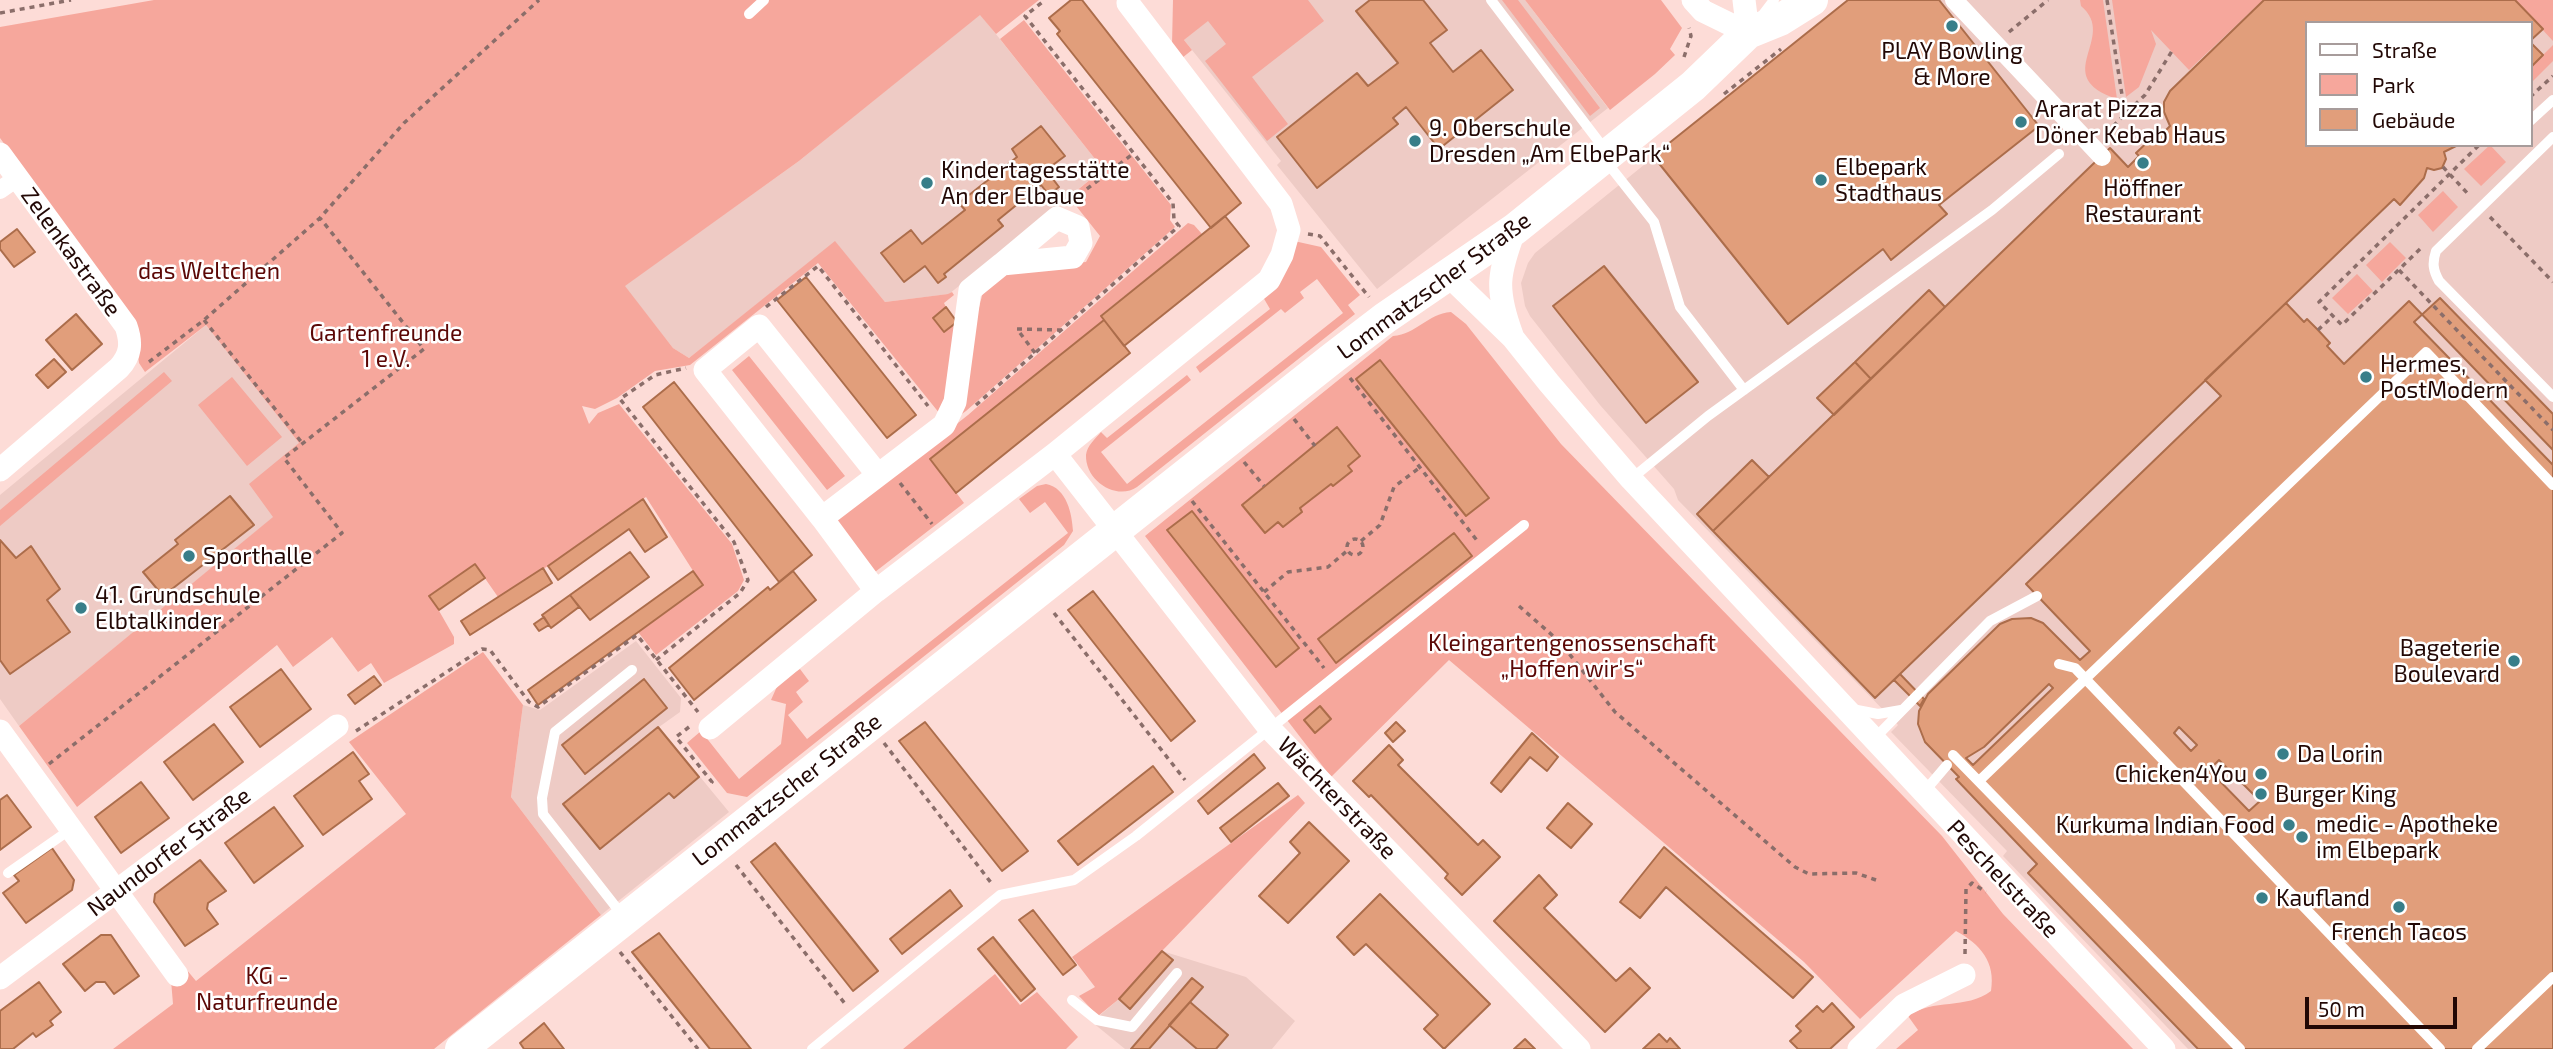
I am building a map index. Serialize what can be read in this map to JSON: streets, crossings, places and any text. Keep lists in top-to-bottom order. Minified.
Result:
{"streets":{"main road":["Lommatzscher Straße"],"street":["Zelenkastraße","Wächterstraße","Naundorfer Straße","Peschelstraße"]},"crossings":[["Lommatzscher Straße","Wächterstraße"]],"parks":["das Weltchen","Gartenfreunde 1 e.V.","Kleingartengenossenschaft „Hoffen wir's“","KG - Naturfreunde"],"places":["PLAY Bowling & More","Ararat Pizza Döner Kebab Haus","9. Oberschule Dresden „Am ElbePark“","Höffner Restaurant","Elbepark Stadthaus","Kindertagesstätte An der Elbaue","Hermes, PostModern","Sporthalle","41. Grundschule Elbtalkinder","Bageterie Boulevard","Da Lorin","Chicken4You","Burger King","Kurkuma Indian Food","medic - Apotheke im Elbepark","Kaufland","French Tacos"],"legend":["Straße","Park","Gebäude"],"scale_bar":"50 m"}
